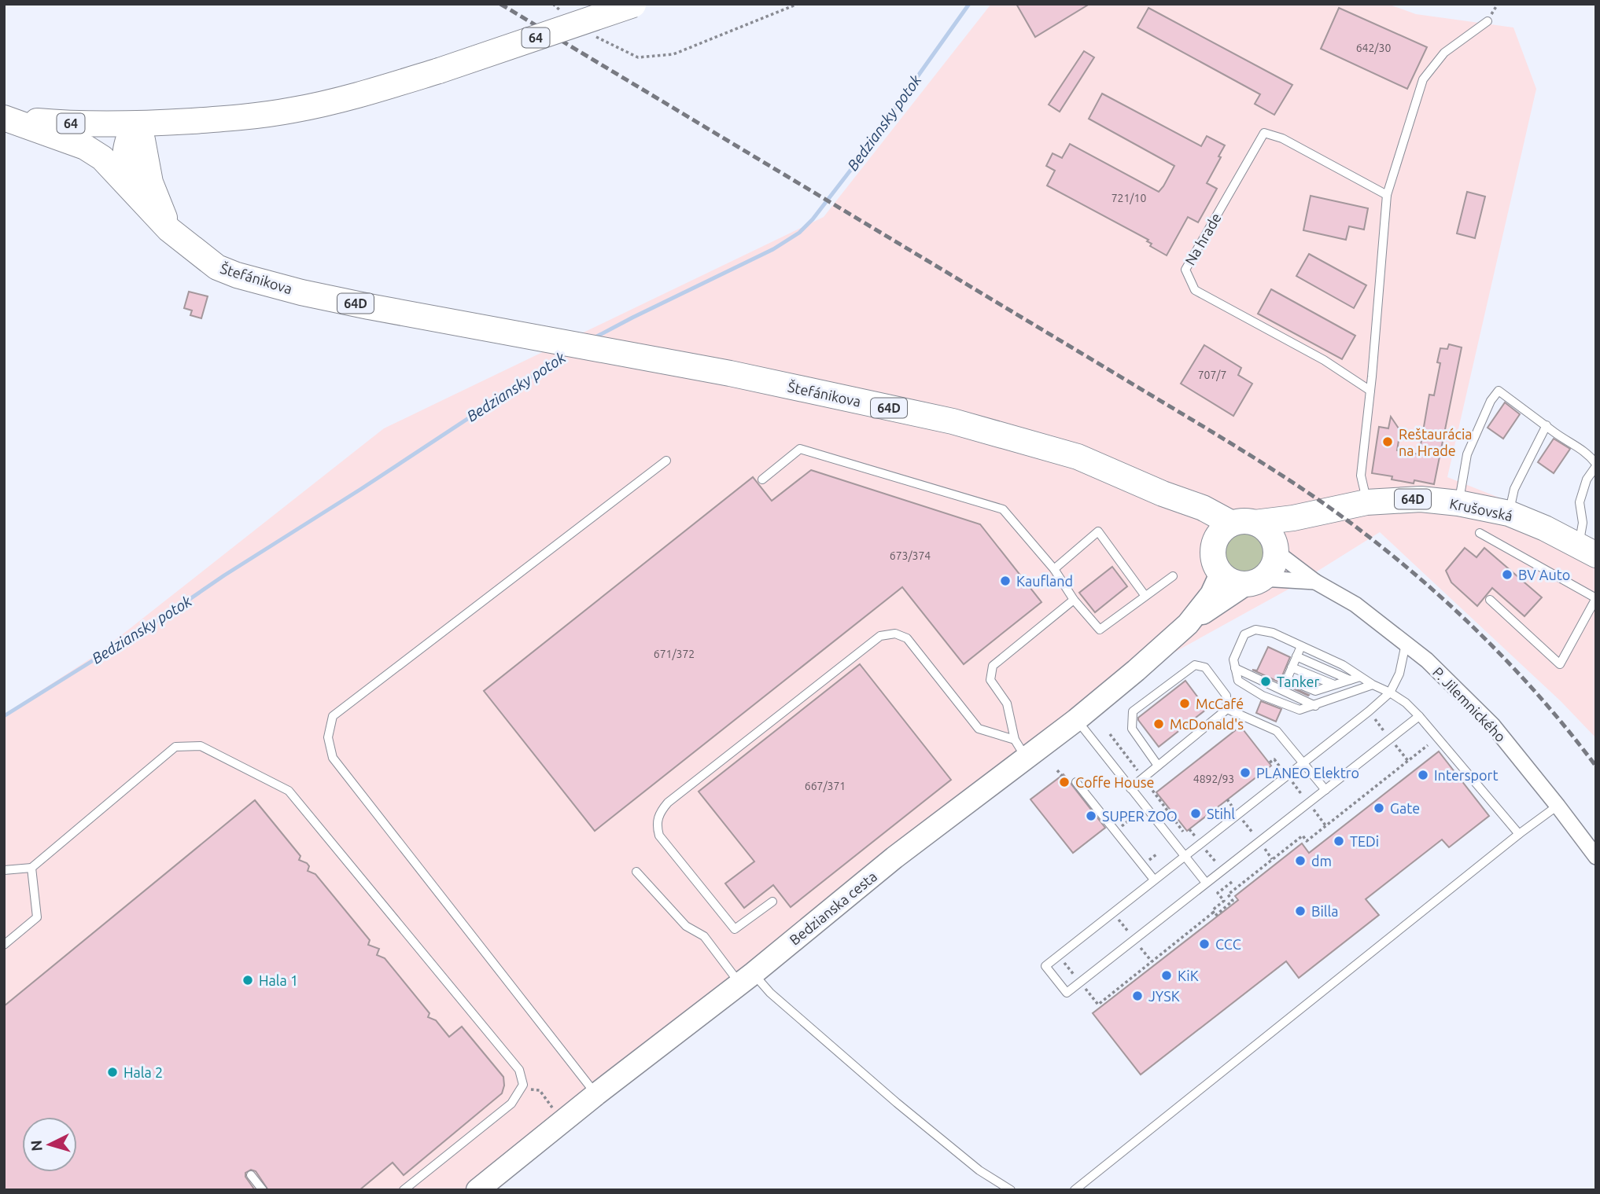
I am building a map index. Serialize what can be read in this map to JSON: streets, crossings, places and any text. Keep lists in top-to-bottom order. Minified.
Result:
{"streets":{"main road":["64","Štefánikova","64D","Krušovská"],"street":["P. Jilemnického","Bedzianska cesta"],"lane":["Na hrade"]},"crossings":[["64","64D"],["Štefánikova","64D"],["64D","Krušovská"],["64D","P. Jilemnického"],["64D","Bedzianska cesta"],["Krušovská","P. Jilemnického"],["Krušovská","Bedzianska cesta"],["P. Jilemnického","Bedzianska cesta"]],"water":["Bedziansky potok"],"places":["Reštaurácia na Hrade","BV Auto","Kaufland","Tanker","McCafé","McDonald's","PLANEO Elektro","Intersport","Coffe House","Gate","Stihl","SUPER ZOO","TEDi","dm","Billa","CCC","KiK","Hala 1","JYSK","Hala 2"],"house_numbers":["642/30","721/10","707/7","673/374","671/372","4892/93","667/371"],"north":"left"}
